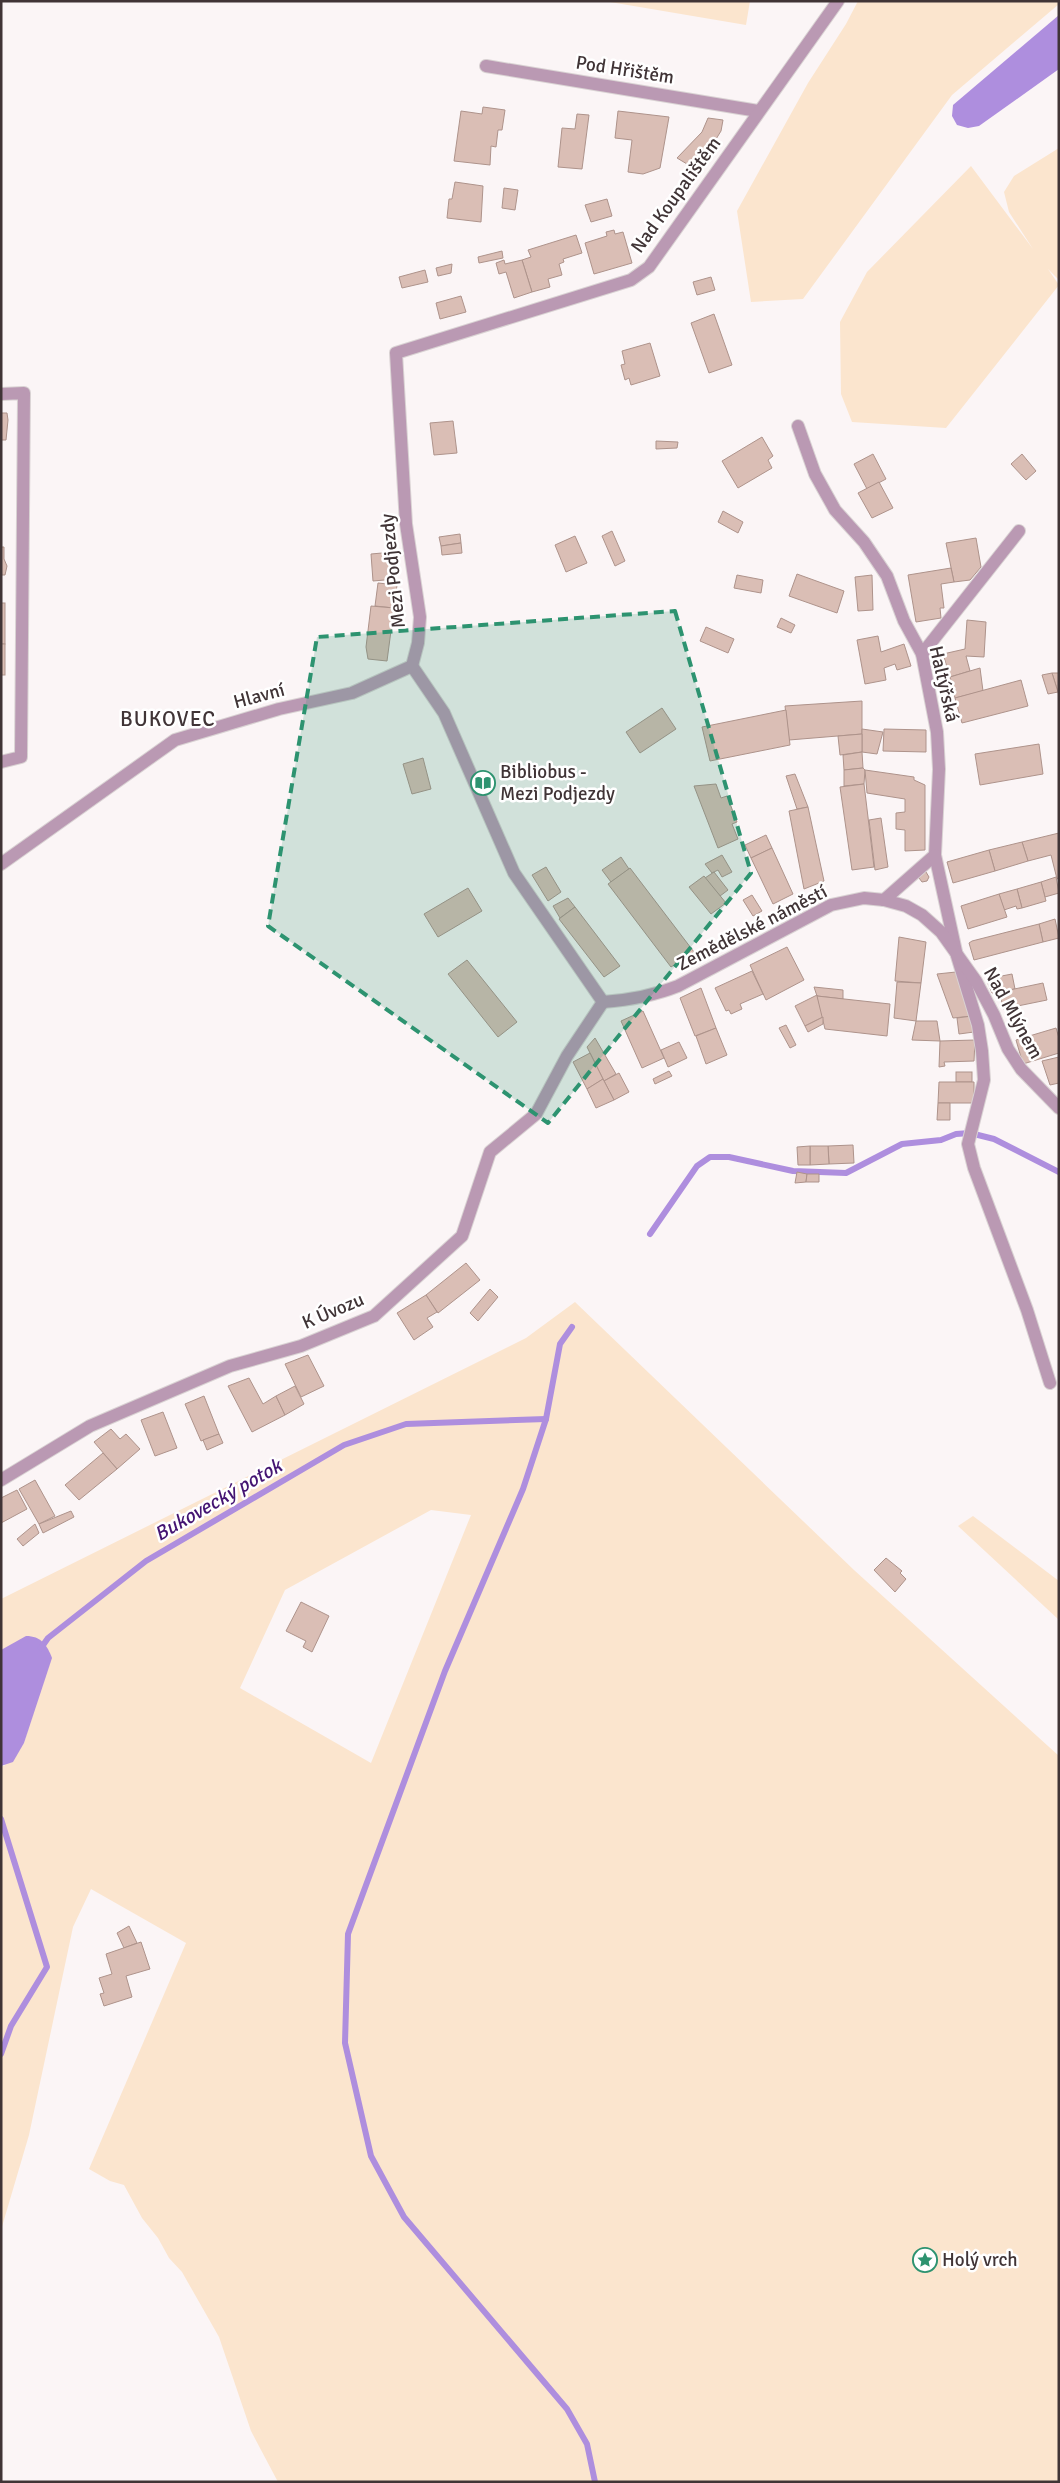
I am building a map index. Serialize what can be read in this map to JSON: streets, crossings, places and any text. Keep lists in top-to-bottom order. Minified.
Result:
{"streets":{"street":["Pod Hřištěm","Nad Koupalištěm","Mezi Podjezdy","Haltýřská","Hlavní","Zemědělské náměstí","Nad Mlýnem","K Úvozu"]},"crossings":[["Pod Hřištěm","Nad Koupalištěm"],["Nad Koupalištěm","Mezi Podjezdy"],["Mezi Podjezdy","Hlavní"],["Haltýřská","Zemědělské náměstí"],["Haltýřská","Nad Mlýnem"],["Zemědělské náměstí","Nad Mlýnem"],["Zemědělské náměstí","K Úvozu"]],"districts":["BUKOVEC"],"water":["Bukovecký potok"],"places":{"library":["Bibliobus - Mezi Podjezdy"],"place":["Holý vrch"]}}
